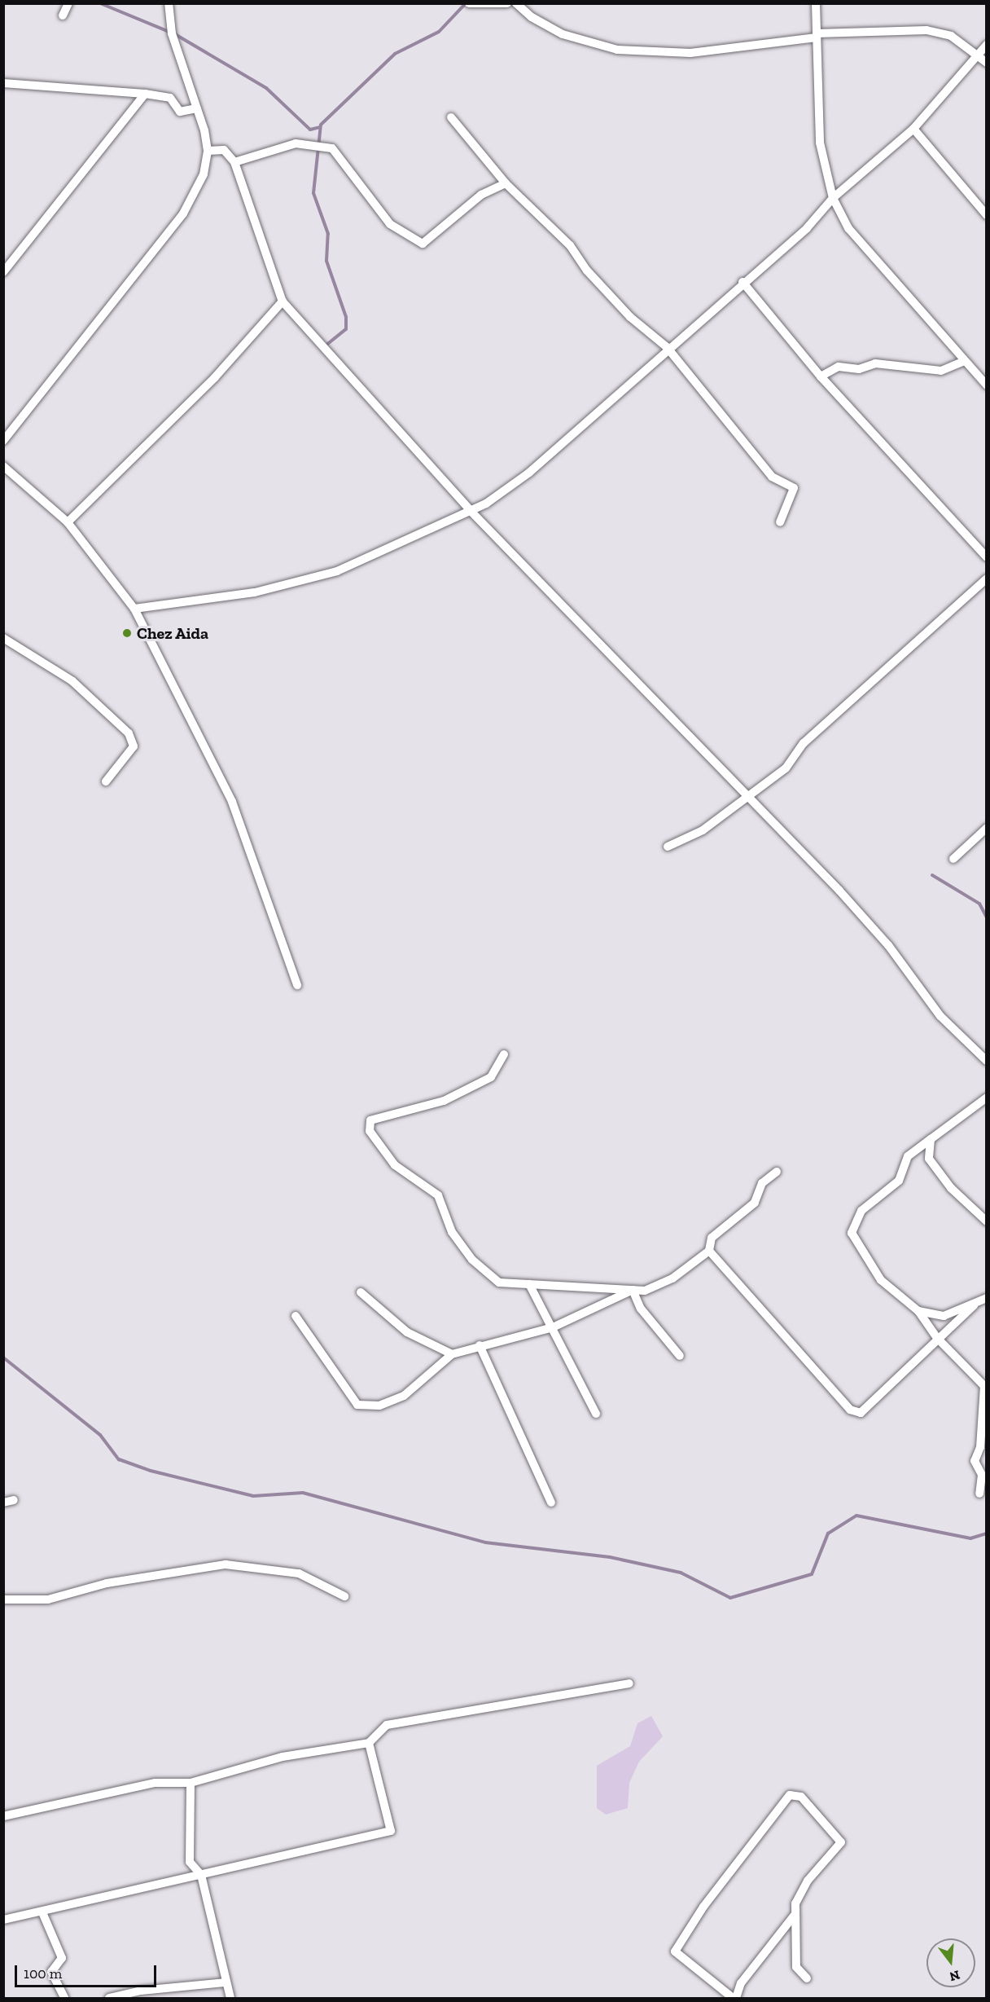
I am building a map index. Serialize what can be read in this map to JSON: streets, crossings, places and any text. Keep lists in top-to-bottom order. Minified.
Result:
{"places":["Chez Aida"],"scale_bar":"100 m","north":"bottom"}
